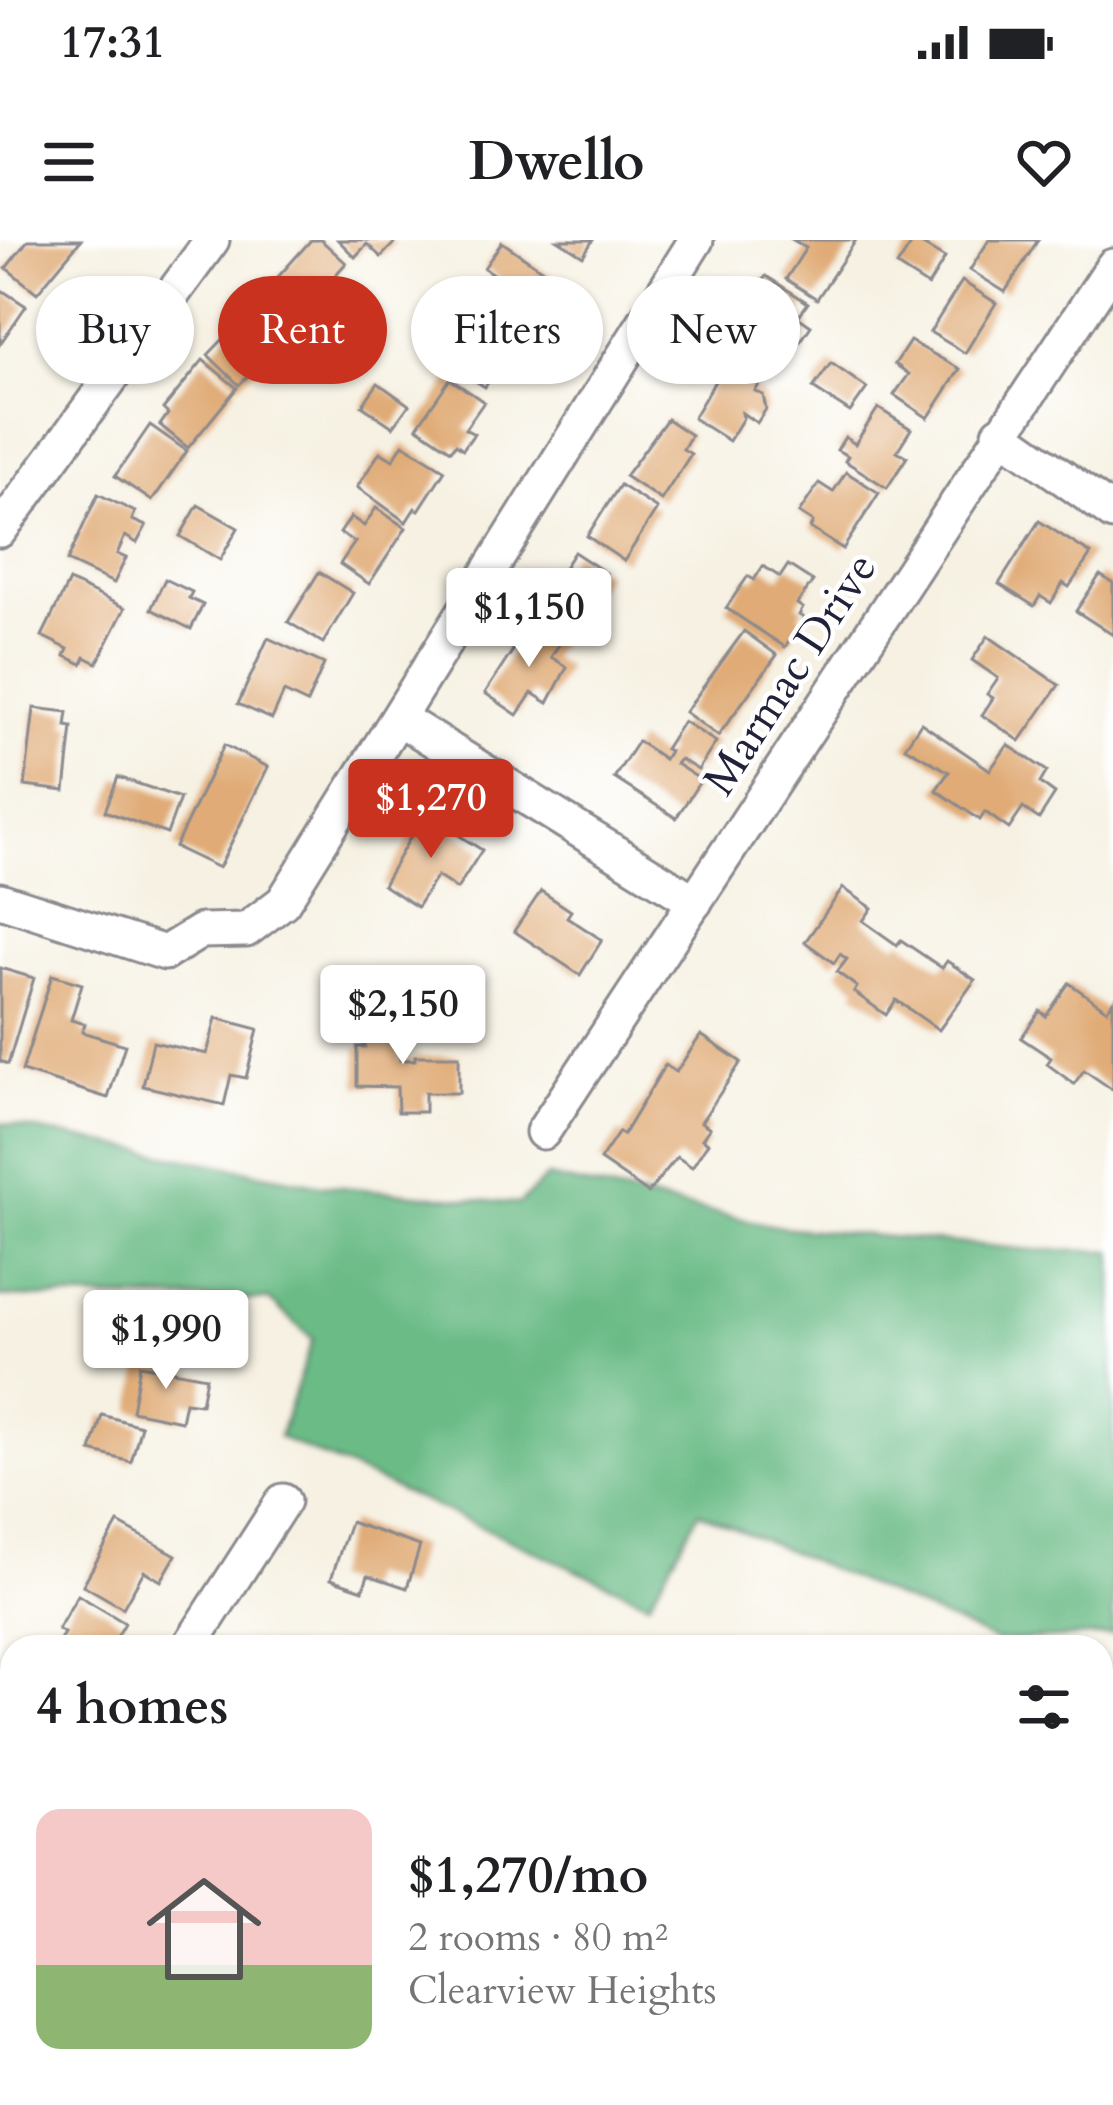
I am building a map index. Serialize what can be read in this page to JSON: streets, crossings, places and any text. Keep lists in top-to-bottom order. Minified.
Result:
{"streets":{"street":["Marmac Drive"]},"page":{"status":"17:31","header":"Dwello","chip":["Buy","Rent","Filters","New"],"price":["$1,150","$1,270","$2,150","$1,990"],"heading":"4 homes","list":[{"name":"$1,270/mo","note":"2 rooms · 80 m² · Clearview Heights"}]}}
